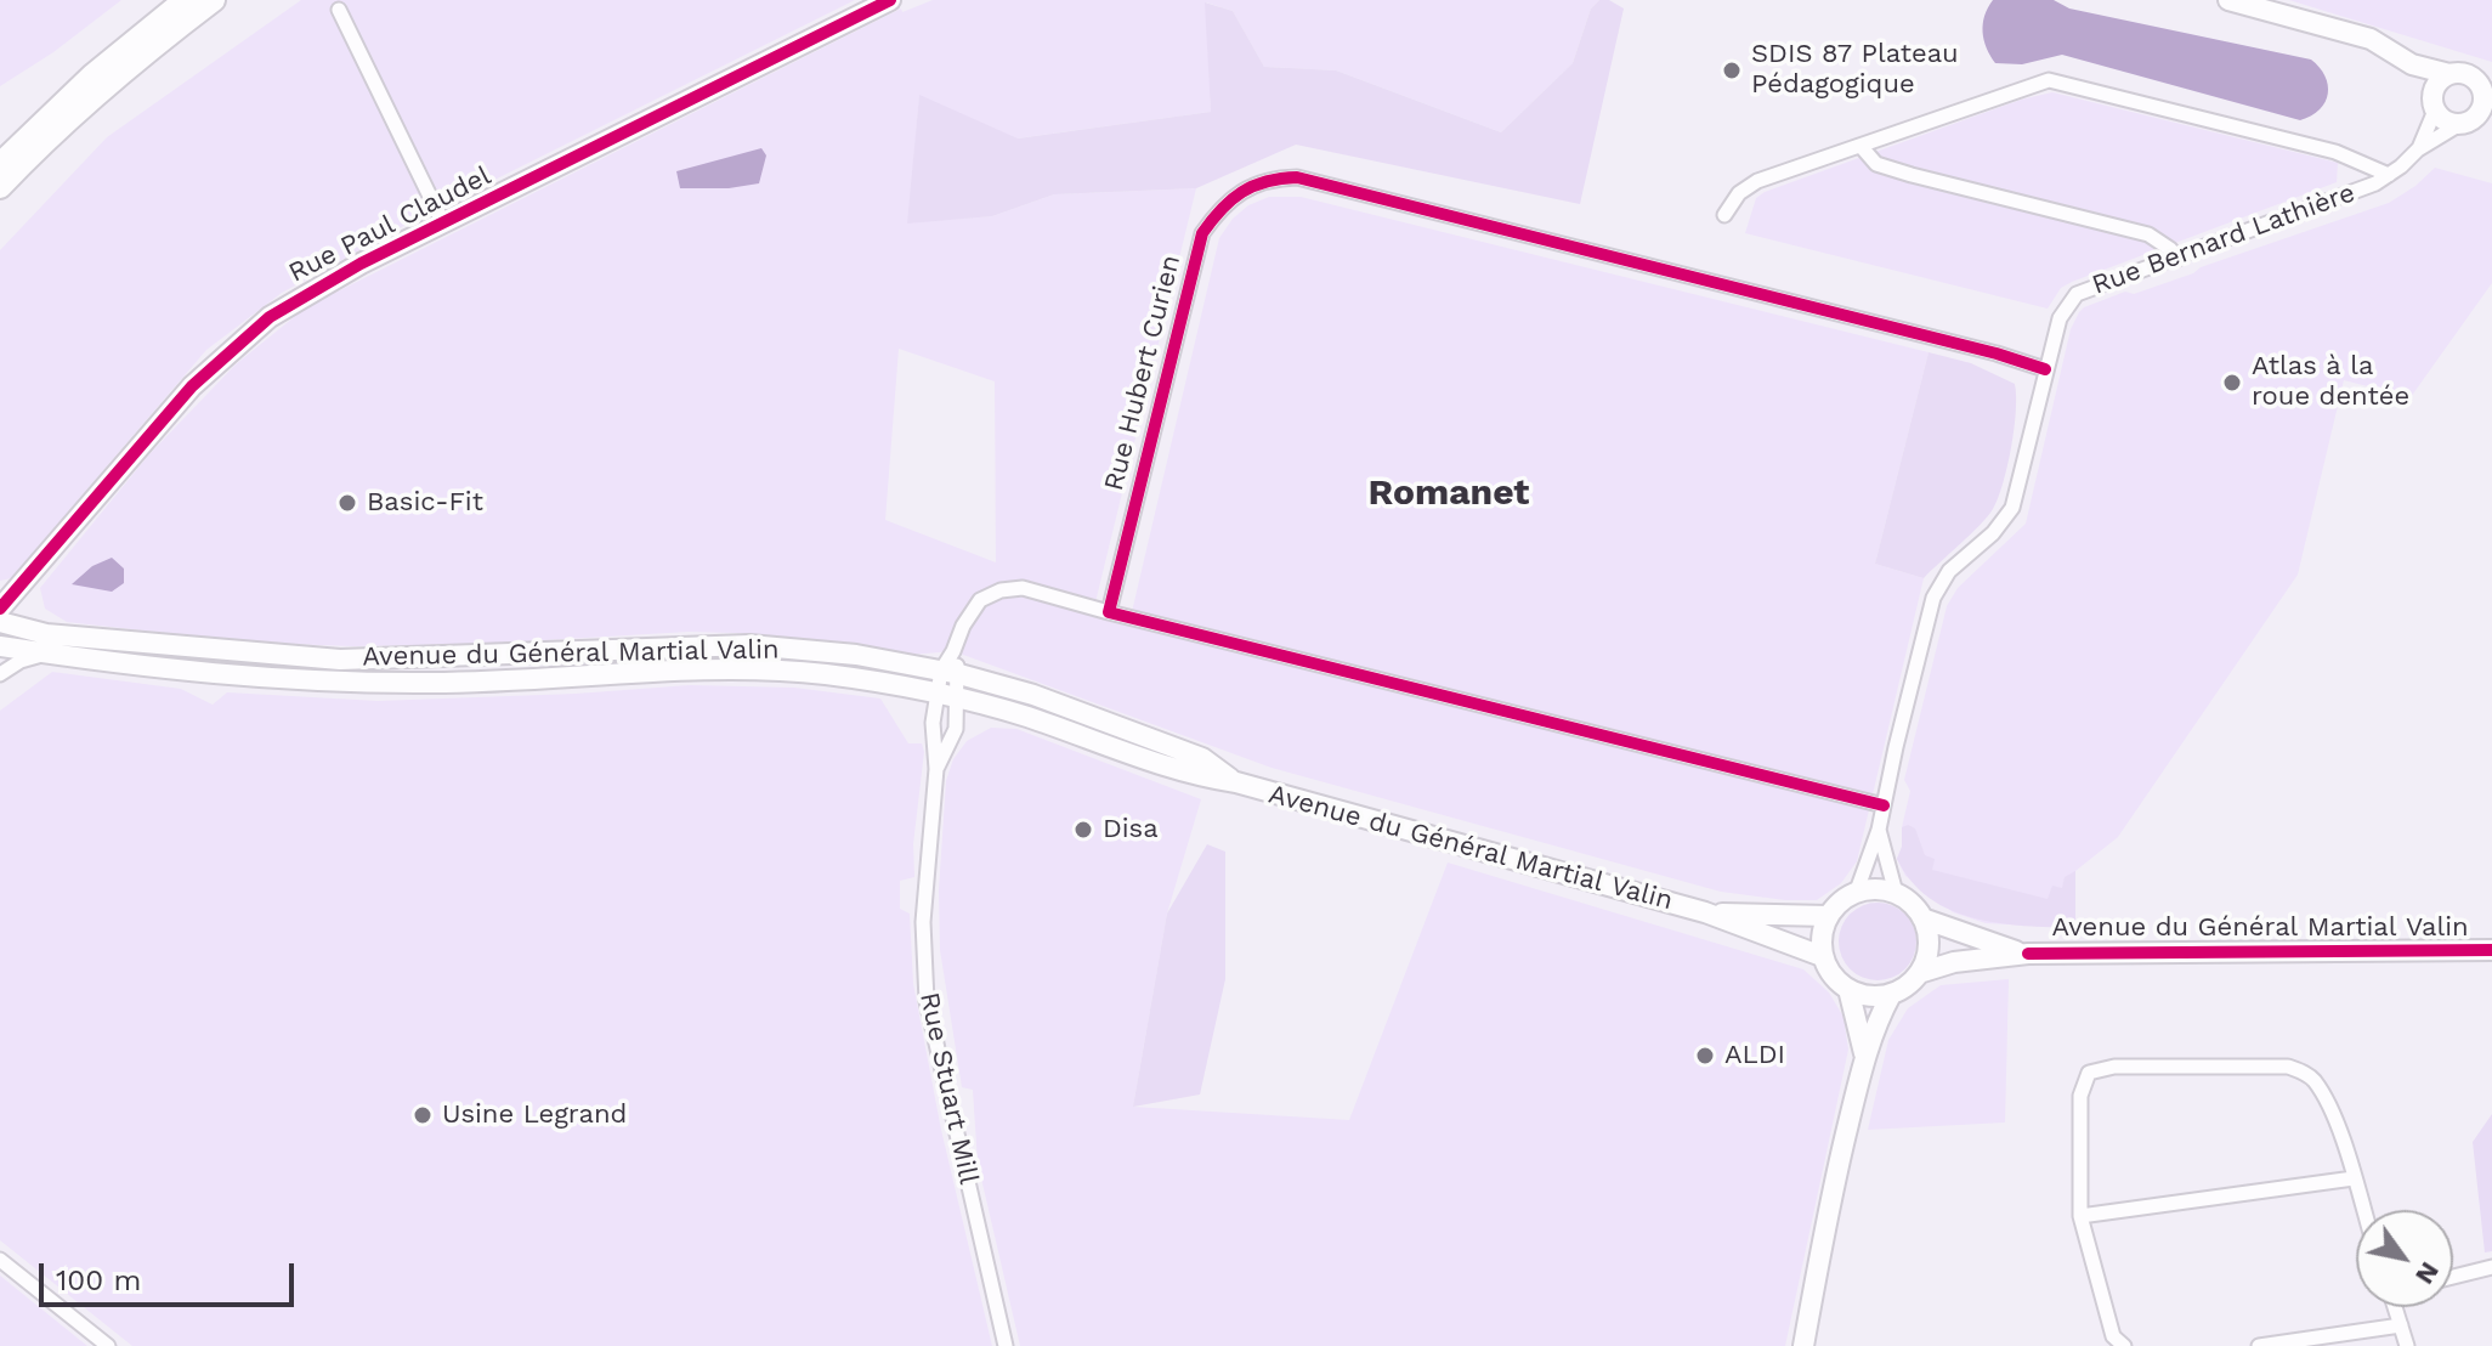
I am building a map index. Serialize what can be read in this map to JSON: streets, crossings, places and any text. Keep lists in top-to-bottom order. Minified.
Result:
{"streets":{"main road":["Rue Paul Claudel","Avenue du Général Martial Valin"],"street":["Rue Bernard Lathière","Rue Hubert Curien","Rue Stuart Mill"]},"crossings":[["Rue Bernard Lathière","Rue Hubert Curien"],["Rue Bernard Lathière","Avenue du Général Martial Valin"],["Rue Hubert Curien","Rue Stuart Mill"],["Avenue du Général Martial Valin","Rue Stuart Mill"]],"districts":["Romanet"],"places":["SDIS 87 Plateau Pédagogique","Atlas à la roue dentée","Basic-Fit","Disa","ALDI","Usine Legrand"],"scale_bar":"100 m","north":"bottom right"}
